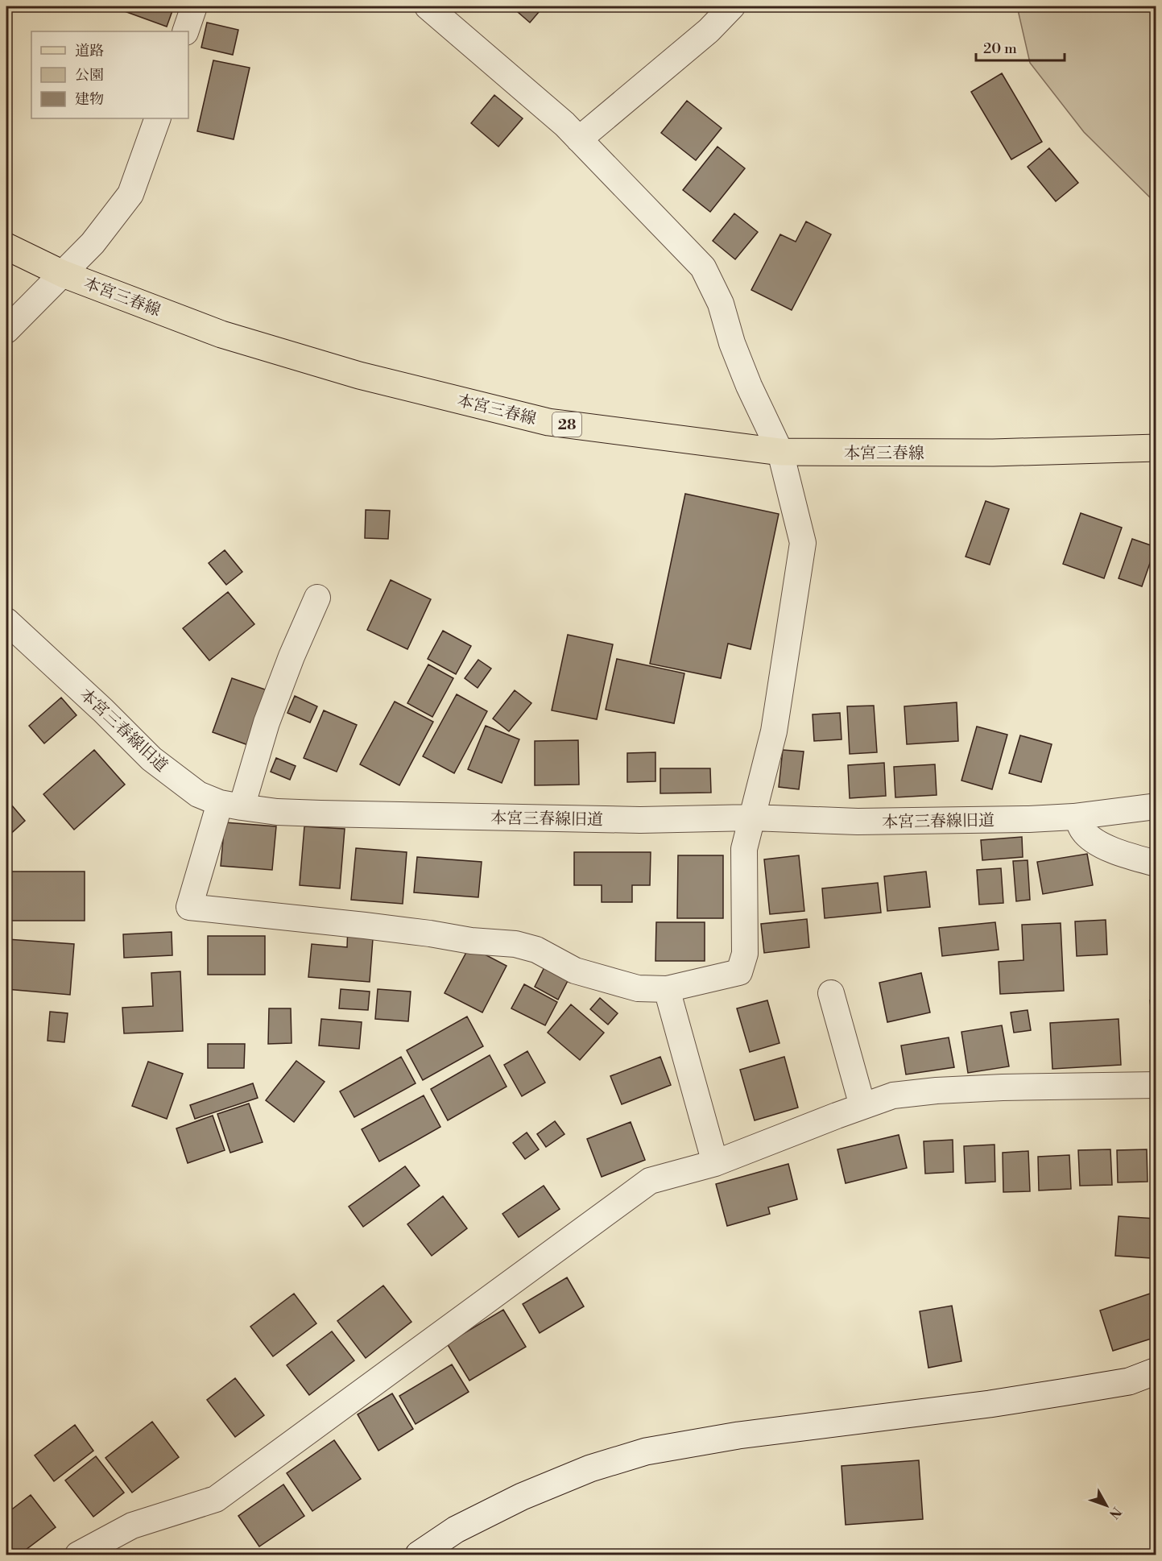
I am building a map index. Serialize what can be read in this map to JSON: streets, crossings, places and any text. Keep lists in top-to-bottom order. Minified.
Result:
{"streets":{"main road":["本宮三春線","28"],"street":["本宮三春線旧道"]},"legend":["道路","公園","建物"],"scale_bar":"20 m","north":"bottom right"}
